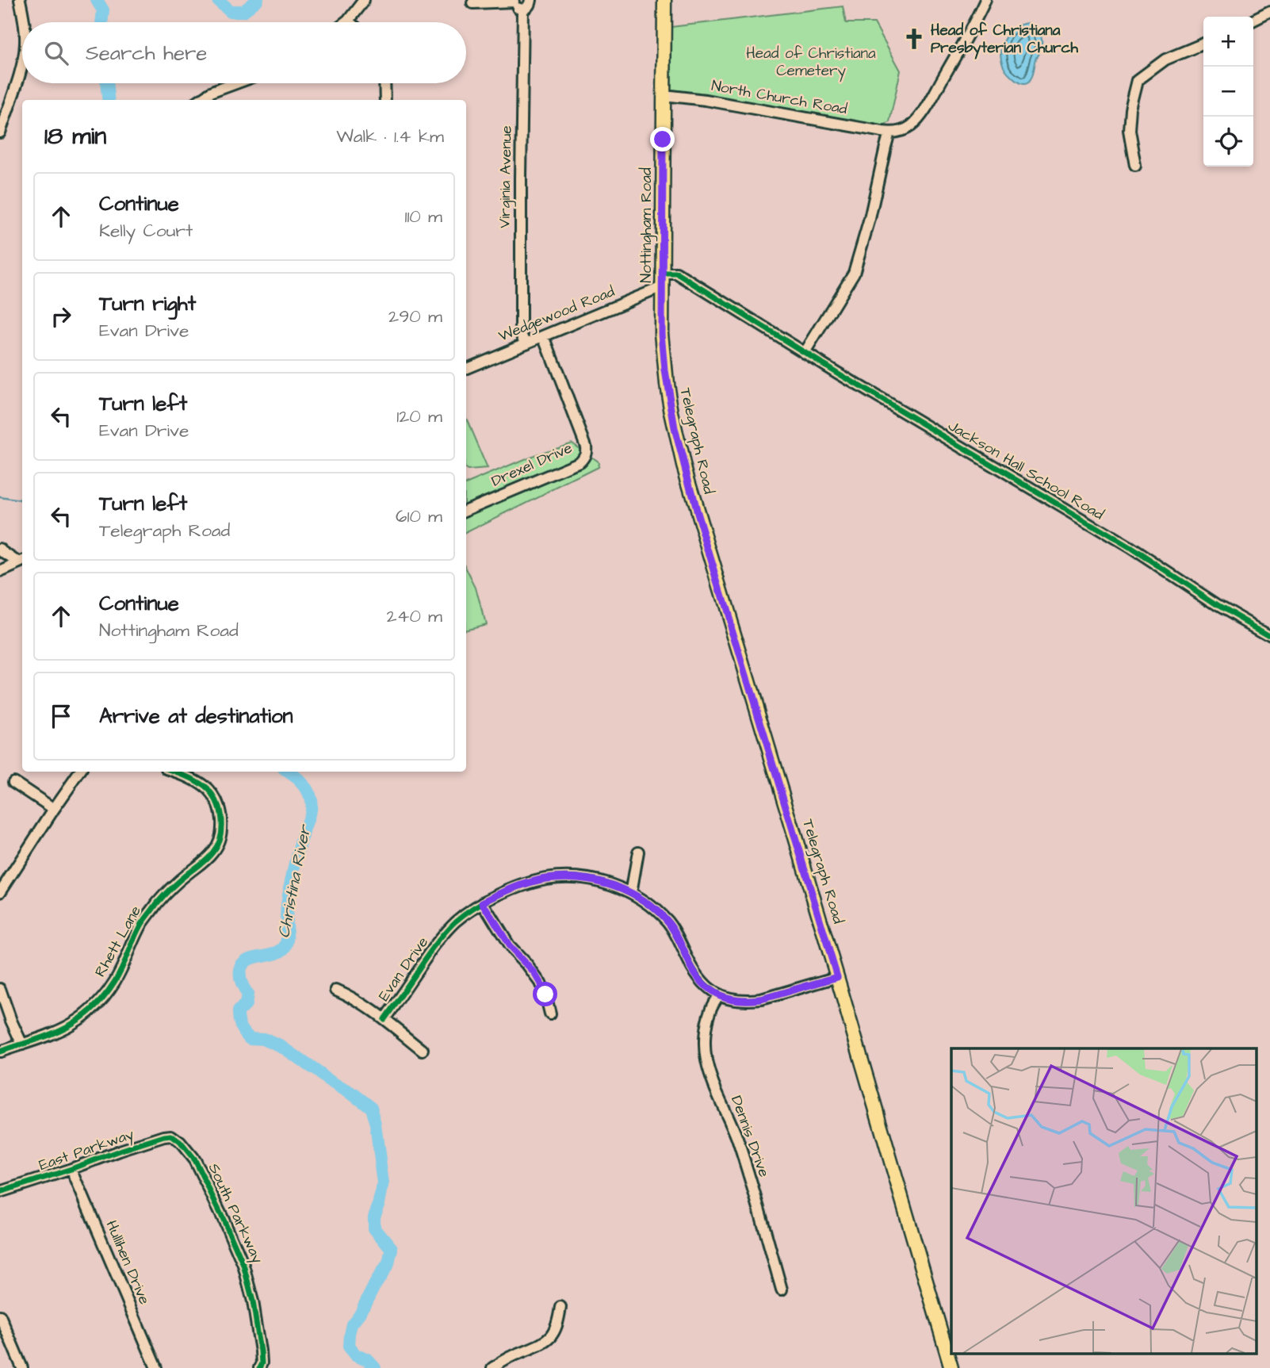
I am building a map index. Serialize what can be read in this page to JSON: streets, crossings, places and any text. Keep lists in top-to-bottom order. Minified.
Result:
{"streets":{"main road":["Nottingham Road","Telegraph Road"],"street":["North Church Road","Virginia Avenue","Wedgewood Road","Drexel Drive","Jackson Hall School Road","Rhett Lane","Evan Drive","Dennis Drive","East Parkway","South Parkway","Hullihen Drive"]},"crossings":[["North Church Road","Nottingham Road"],["Virginia Avenue","Wedgewood Road"],["Nottingham Road","Wedgewood Road"],["Nottingham Road","Telegraph Road"],["Nottingham Road","Jackson Hall School Road"],["Wedgewood Road","Drexel Drive"],["Evan Drive","Dennis Drive"],["East Parkway","South Parkway"],["East Parkway","Hullihen Drive"]],"water":["Christina River"],"parks":["Head of Christiana Cemetery"],"places":{"church":["Head of Christiana Presbyterian Church"]},"page":{"map_buttons":["+","−"],"search":"Search here","heading":["18 min","Walk · 1.4 km"],"list":[["Continue","Kelly Court","110 m"],["Turn right","Evan Drive","290 m"],["Turn left","Evan Drive","120 m"],["Turn left","Telegraph Road","610 m"],["Continue","Nottingham Road","240 m"],"Arrive at destination"]}}
